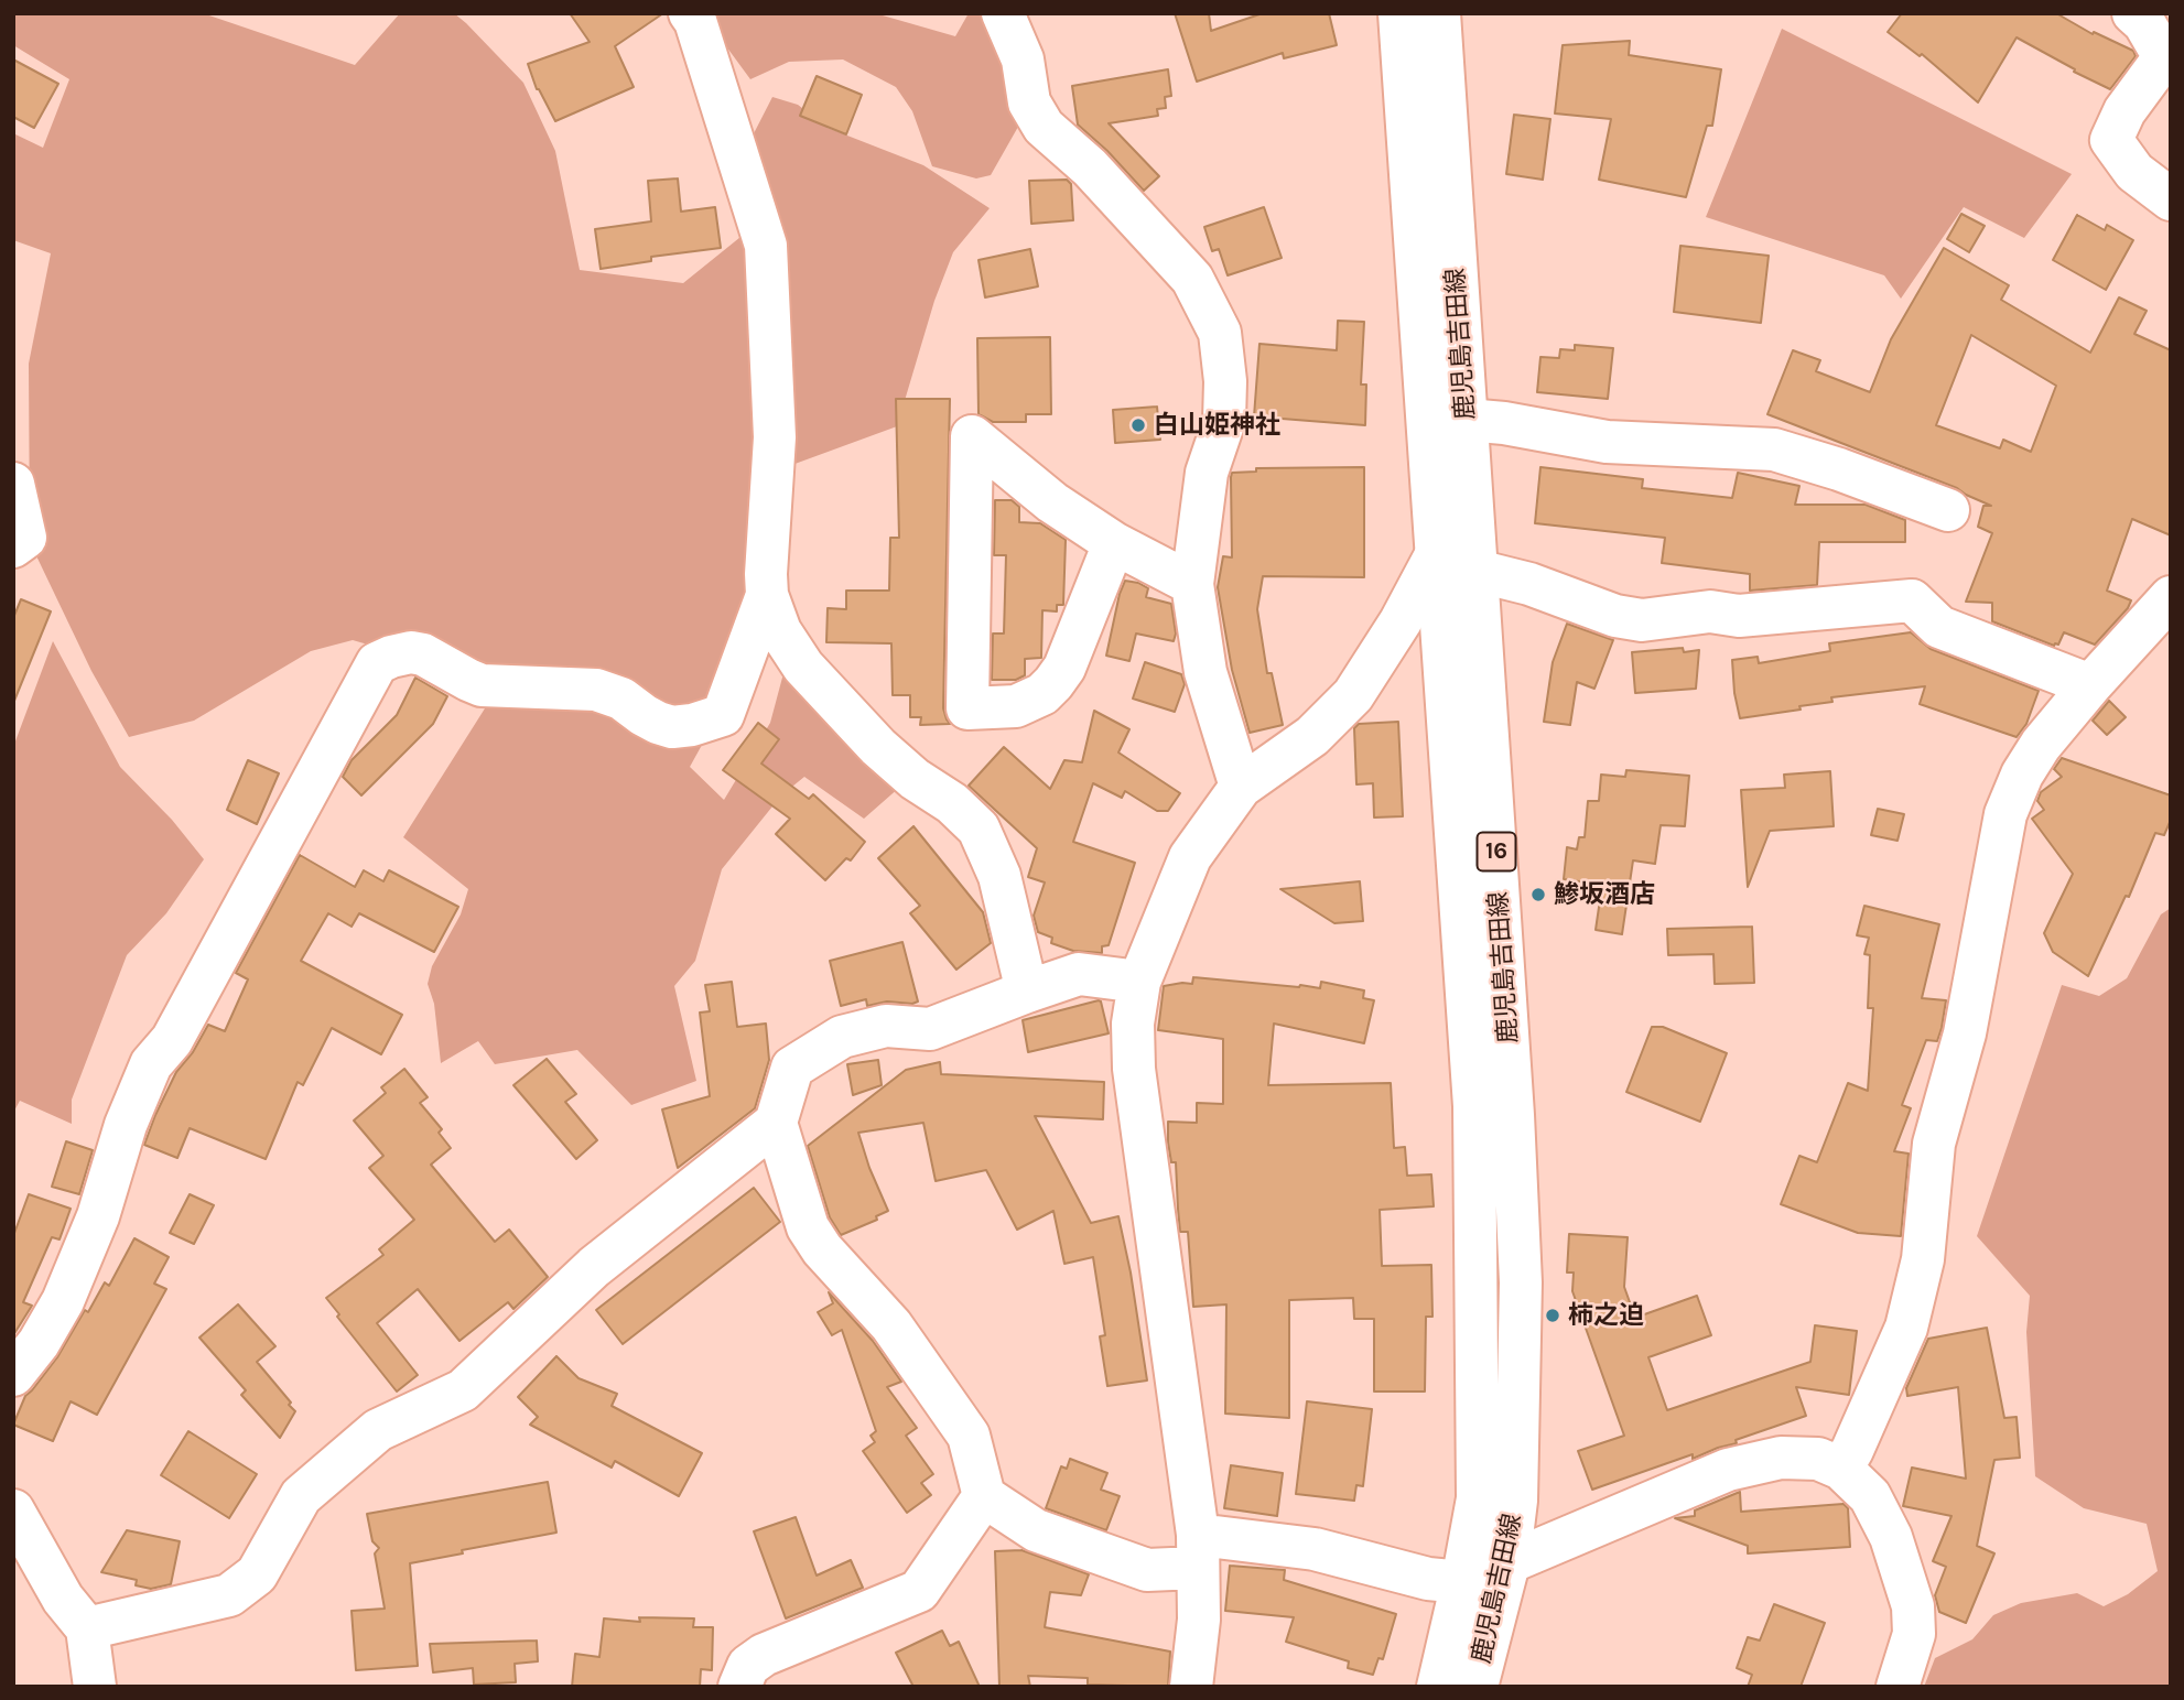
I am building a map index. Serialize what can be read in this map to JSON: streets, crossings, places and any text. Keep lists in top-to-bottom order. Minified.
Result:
{"streets":{"street":["鹿児島吉田線","16"]},"places":["白山姫神社","鯵坂酒店","柿之迫"]}
